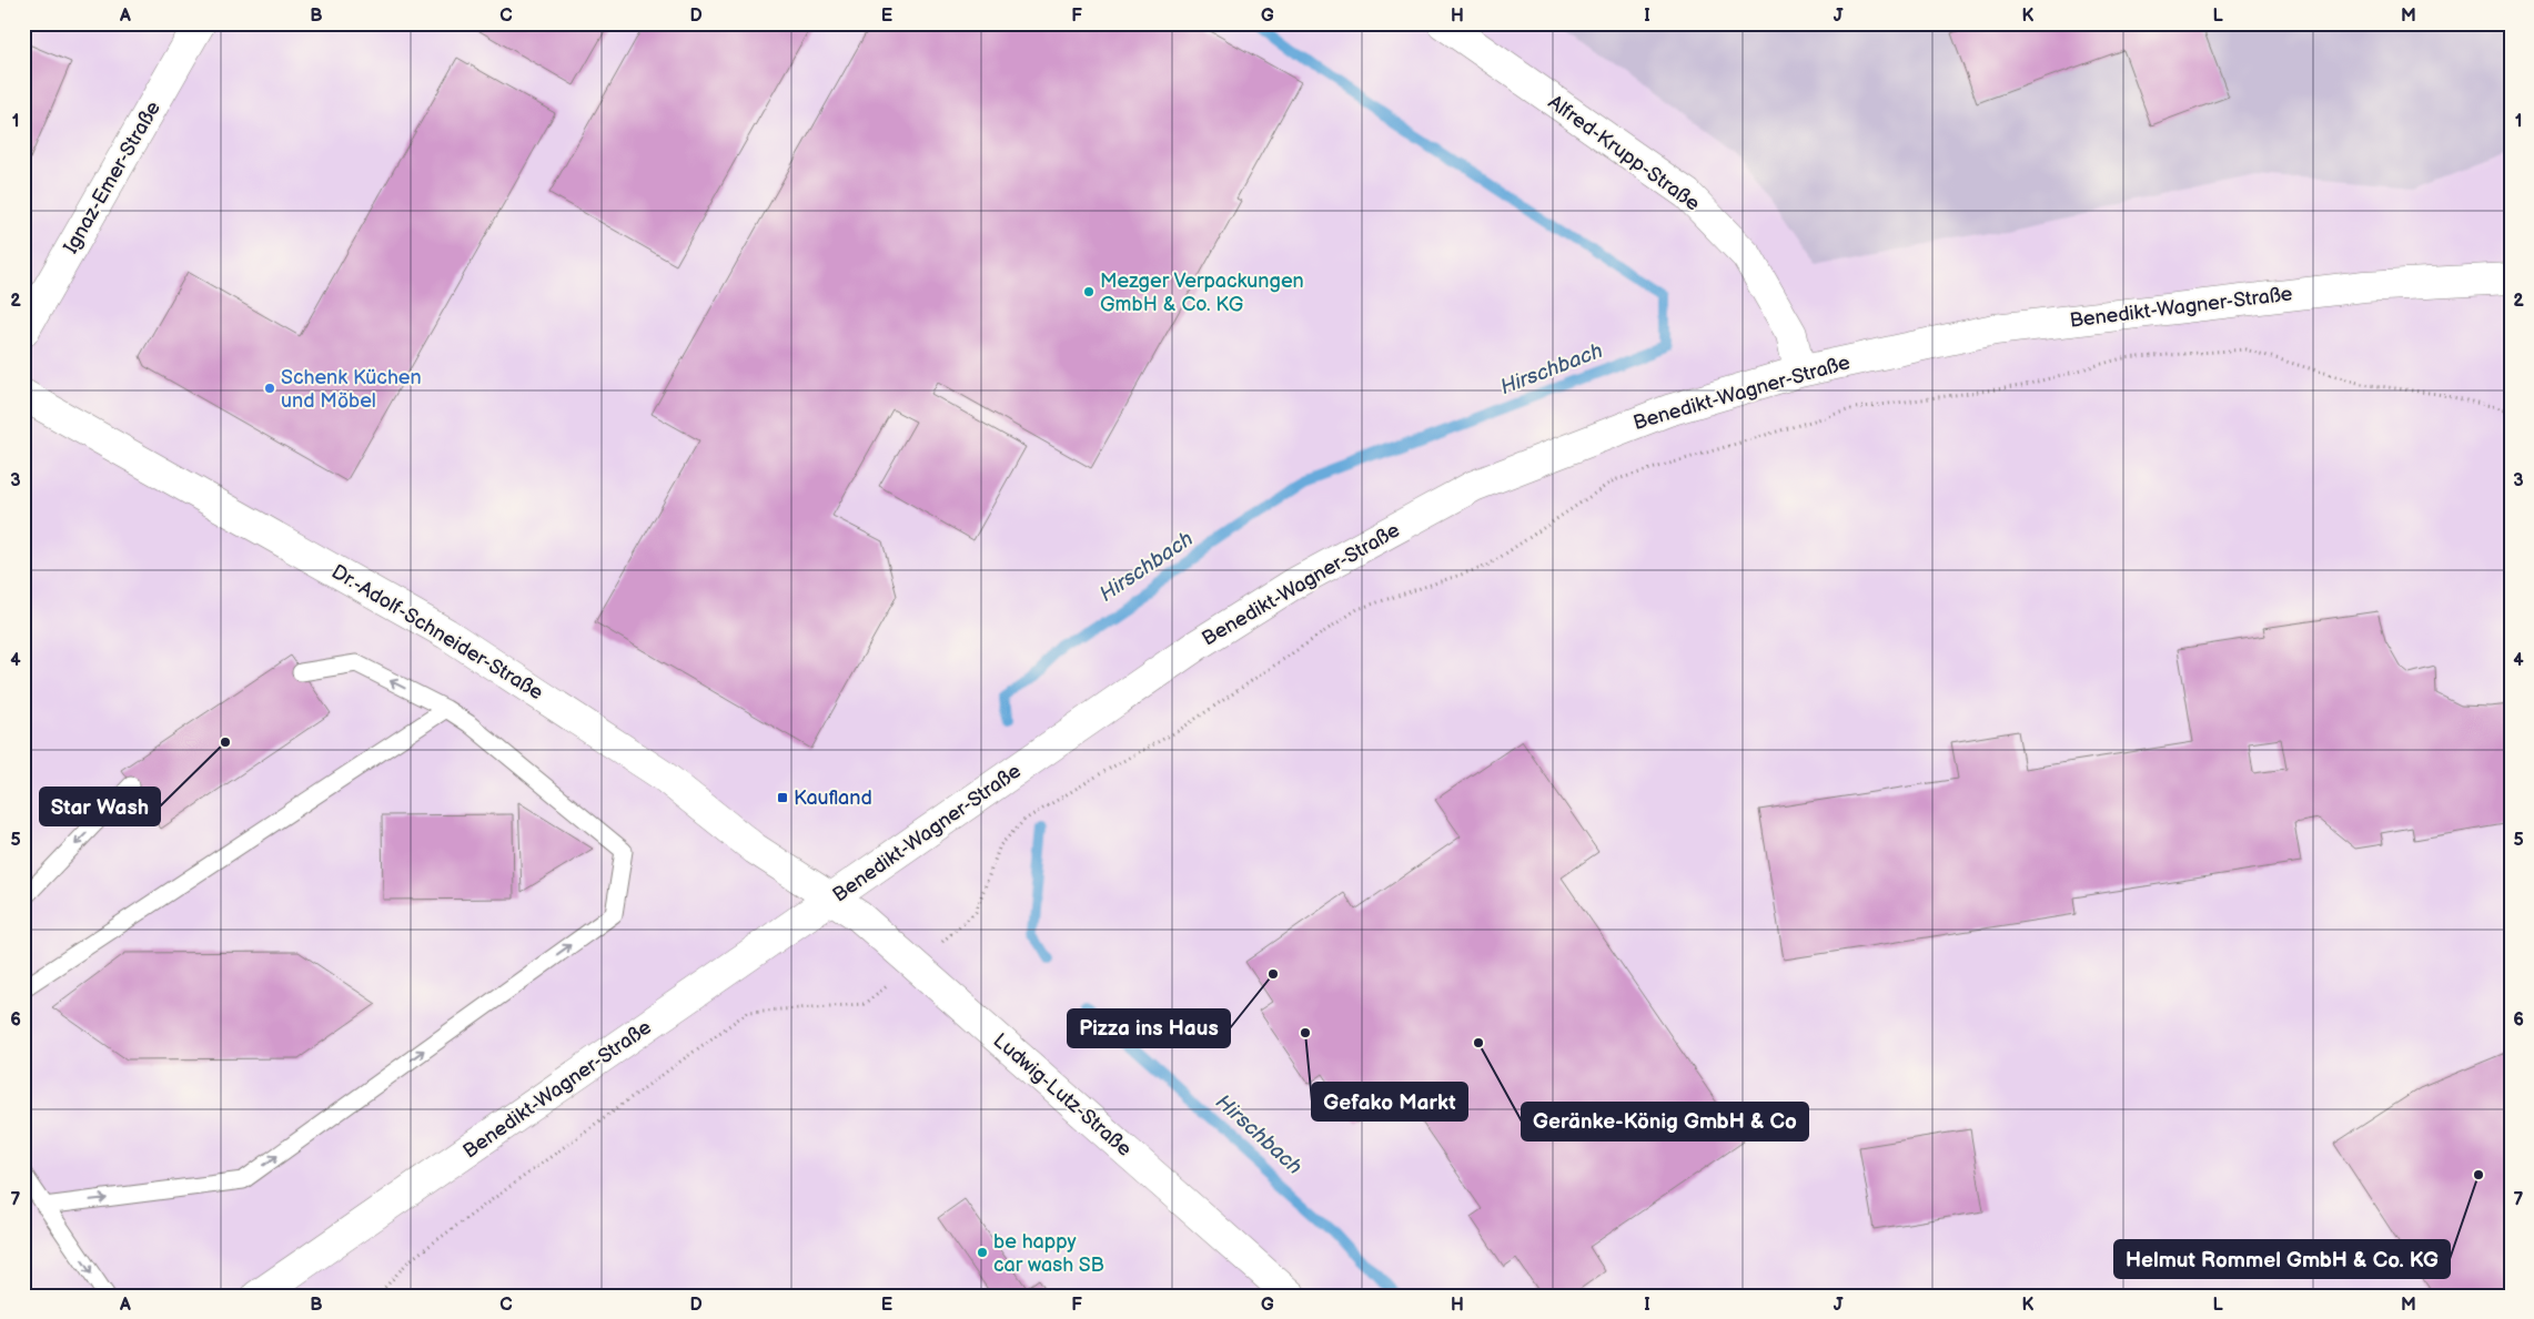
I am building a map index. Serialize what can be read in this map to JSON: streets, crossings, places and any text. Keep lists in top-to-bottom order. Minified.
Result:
{"streets":{"street":["Alfred-Krupp-Straße","Ignaz-Emer-Straße","Benedikt-Wagner-Straße","Dr.-Adolf-Schneider-Straße","Ludwig-Lutz-Straße"]},"crossings":[["Alfred-Krupp-Straße","Benedikt-Wagner-Straße"],["Benedikt-Wagner-Straße","Dr.-Adolf-Schneider-Straße"],["Benedikt-Wagner-Straße","Ludwig-Lutz-Straße"],["Dr.-Adolf-Schneider-Straße","Ludwig-Lutz-Straße"]],"water":["Hirschbach"],"places":{"other":["Mezger Verpackungen GmbH & Co. KG","Schenk Küchen und Möbel","Star Wash","Pizza ins Haus","Gefako Markt","Geränke-König GmbH & Co","Helmut Rommel GmbH & Co. KG","be happy car wash SB"],"transit":["Kaufland"]},"grid":{"columns":["A","B","C","D","E","F","G","H","I","J","K","L","M"],"rows":["1","2","3","4","5","6","7"]}}
